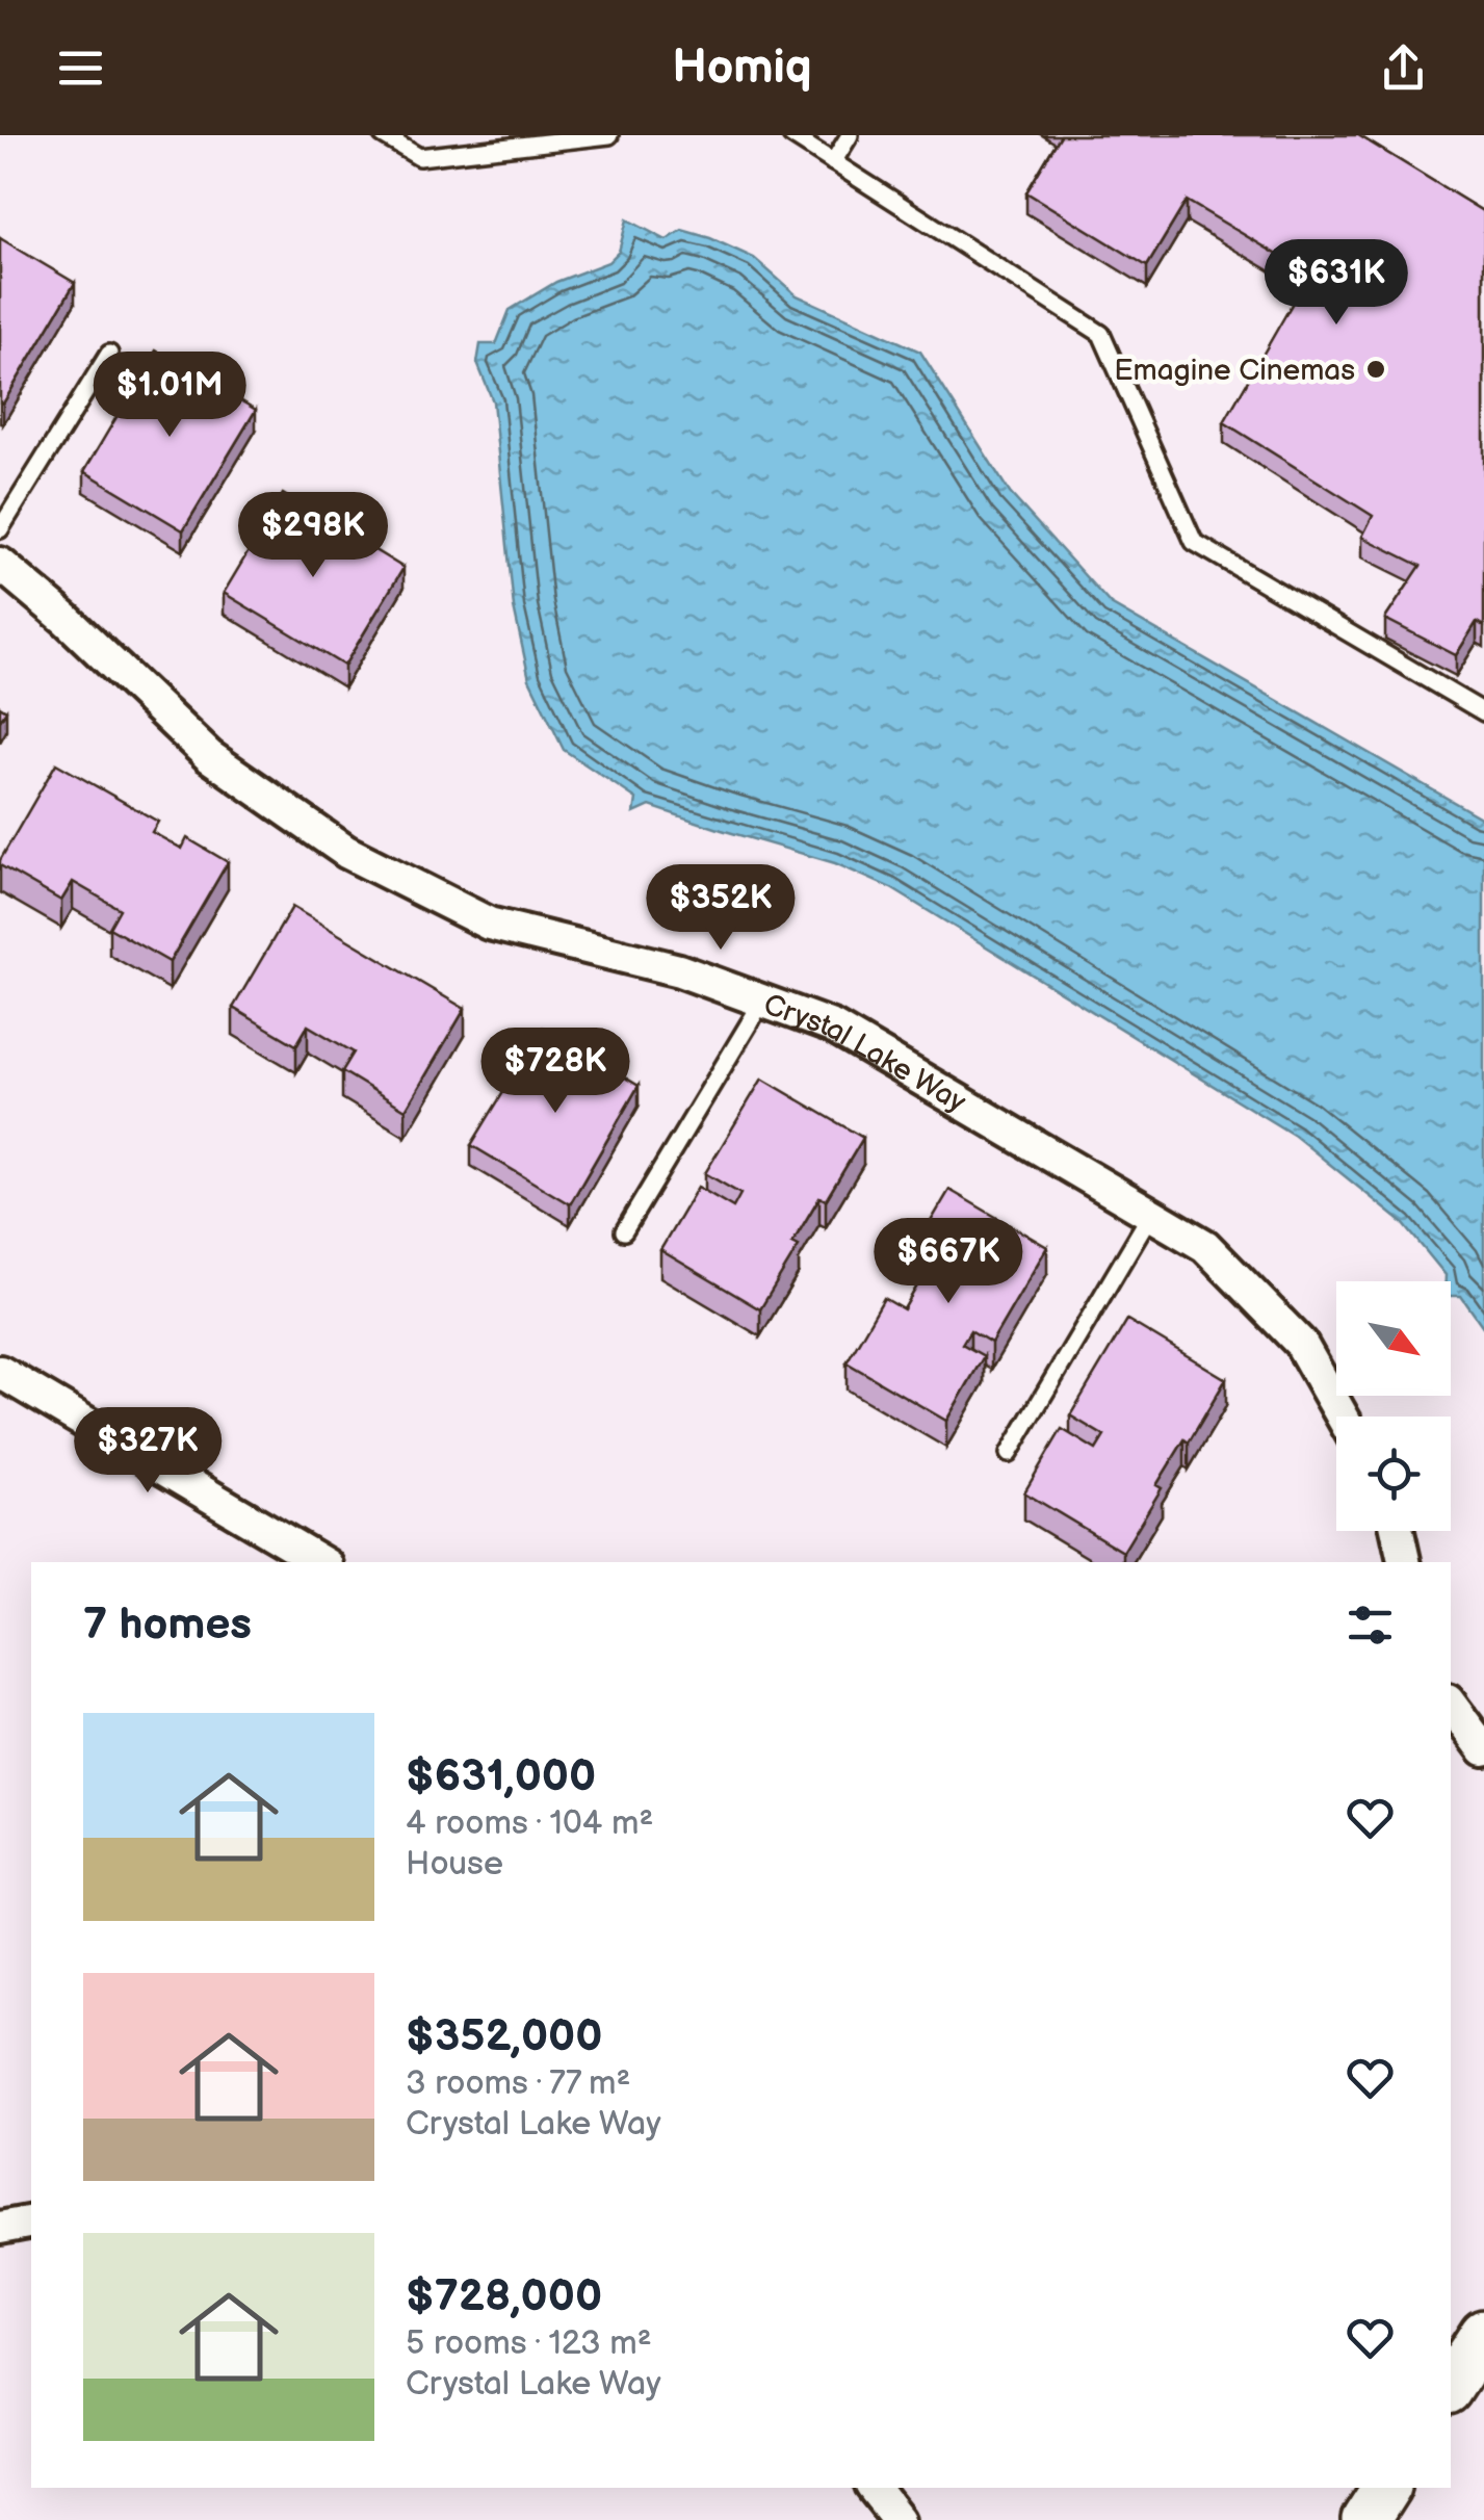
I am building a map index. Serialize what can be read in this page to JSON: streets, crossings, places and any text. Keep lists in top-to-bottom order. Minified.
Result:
{"streets":{"street":["Crystal Lake Way"]},"places":["Emagine Cinemas"],"north":"bottom right","page":{"header":"Homiq","price":["$631K","$1.01M","$298K","$352K","$728K","$667K","$327K"],"heading":"7 homes","list":[{"name":"$631,000","note":"4 rooms · 104 m² · House"},{"name":"$352,000","note":"3 rooms · 77 m² · Crystal Lake Way"},{"name":"$728,000","note":"5 rooms · 123 m² · Crystal Lake Way"}]}}
